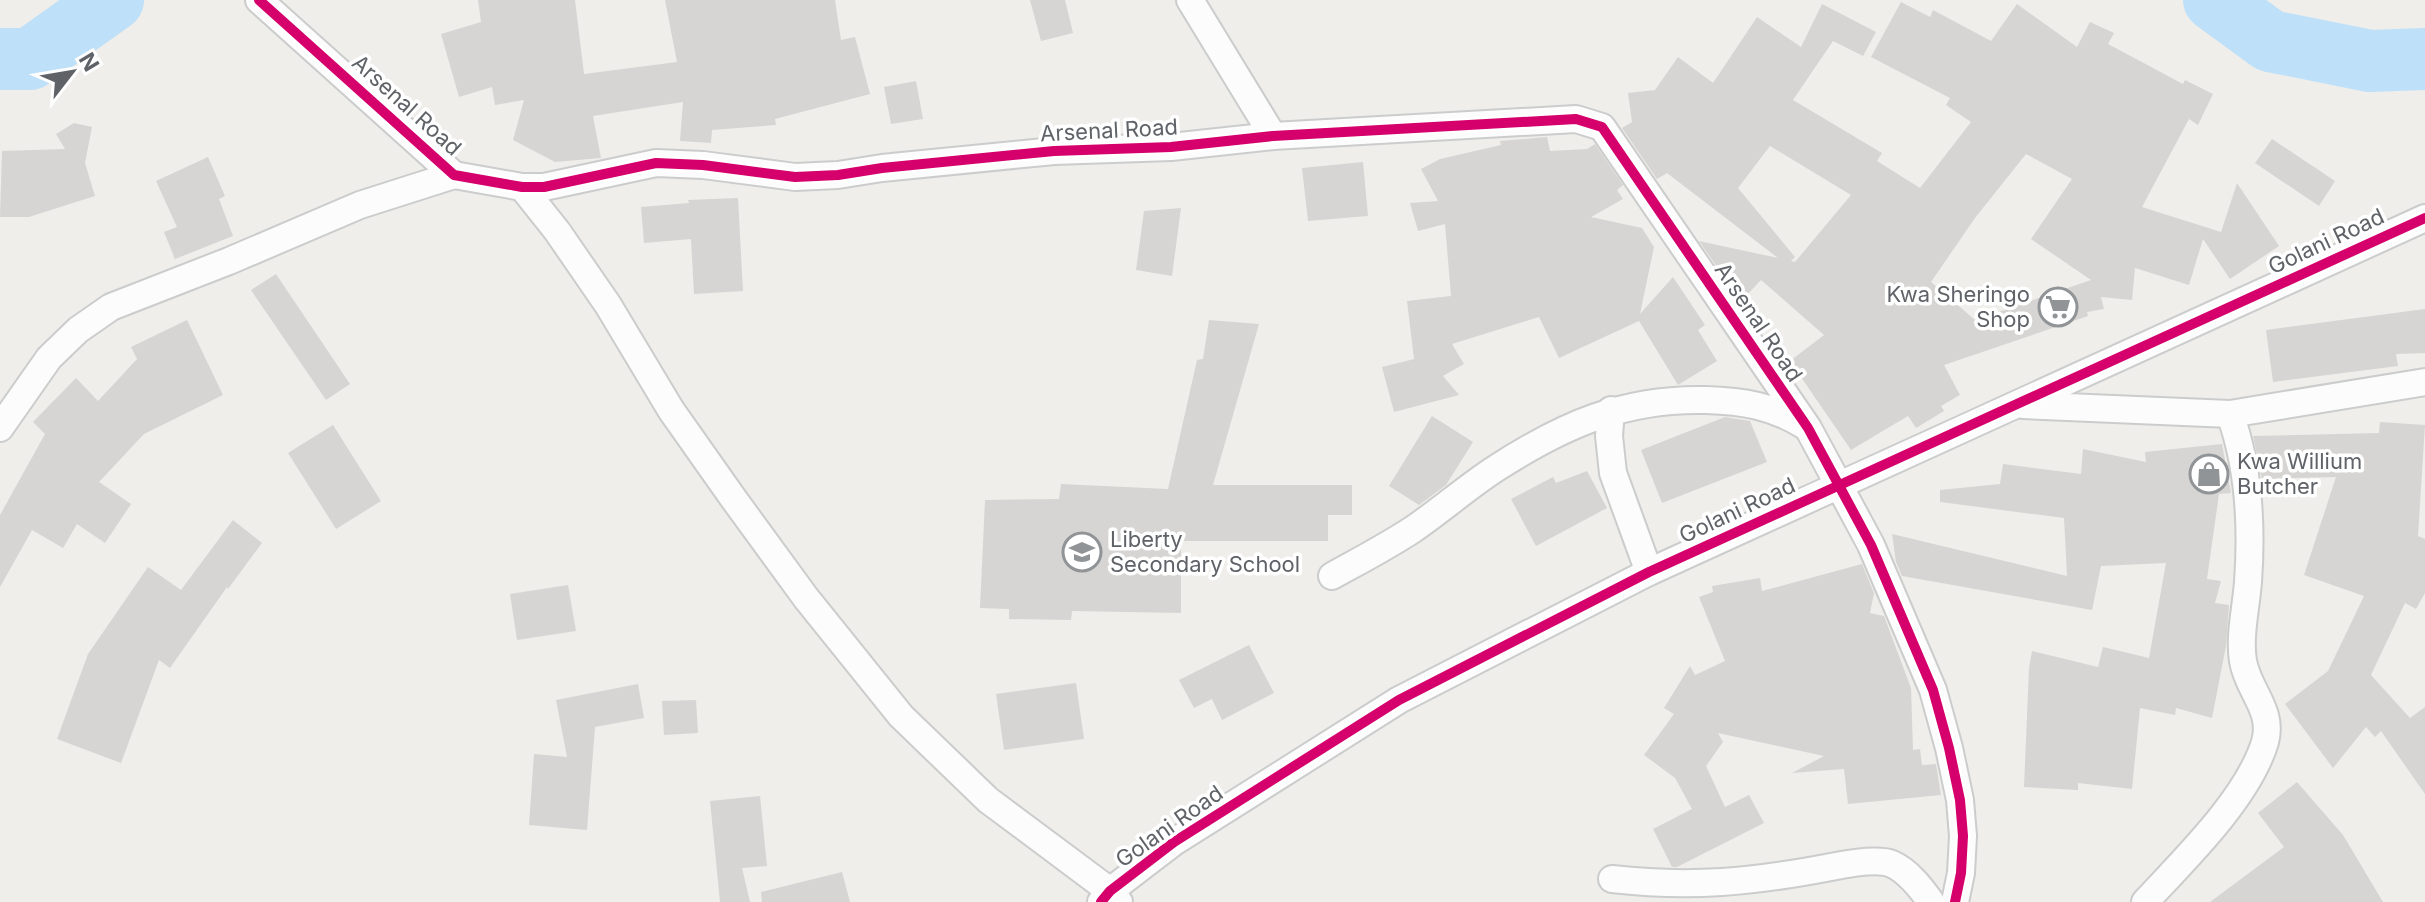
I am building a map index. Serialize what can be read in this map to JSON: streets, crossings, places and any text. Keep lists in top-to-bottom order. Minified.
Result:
{"streets":{"street":["Arsenal Road","Golani Road"]},"crossings":[["Arsenal Road","Golani Road"]],"places":{"supermarket":["Kwa Sheringo Shop"],"shop":["Kwa Willium Butcher"],"school or university":["Liberty Secondary School"]},"north":"top right"}
